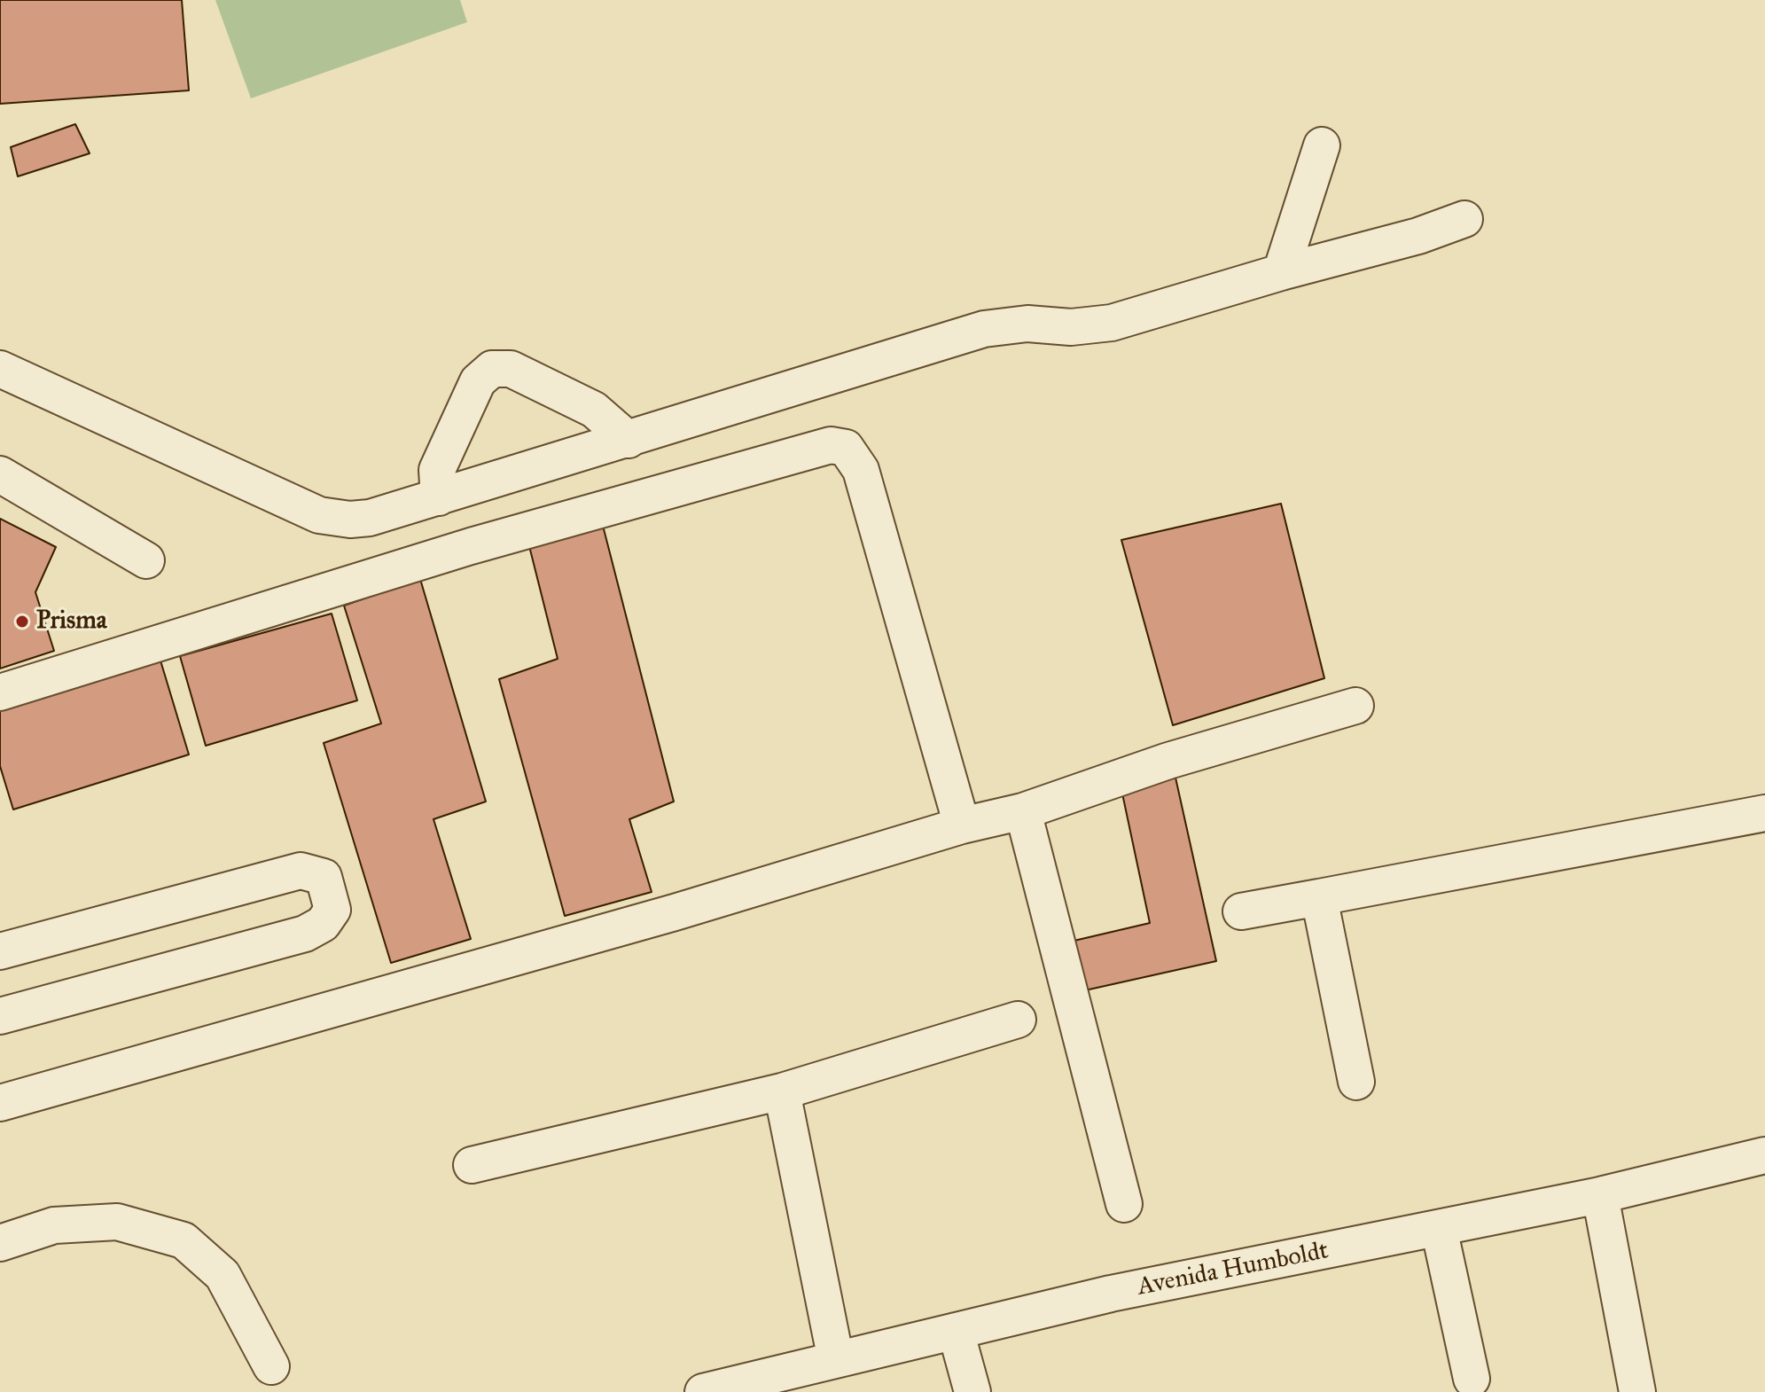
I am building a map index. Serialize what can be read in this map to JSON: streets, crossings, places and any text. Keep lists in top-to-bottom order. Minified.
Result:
{"streets":{"street":["Avenida Humboldt"]},"places":["Prisma"]}
